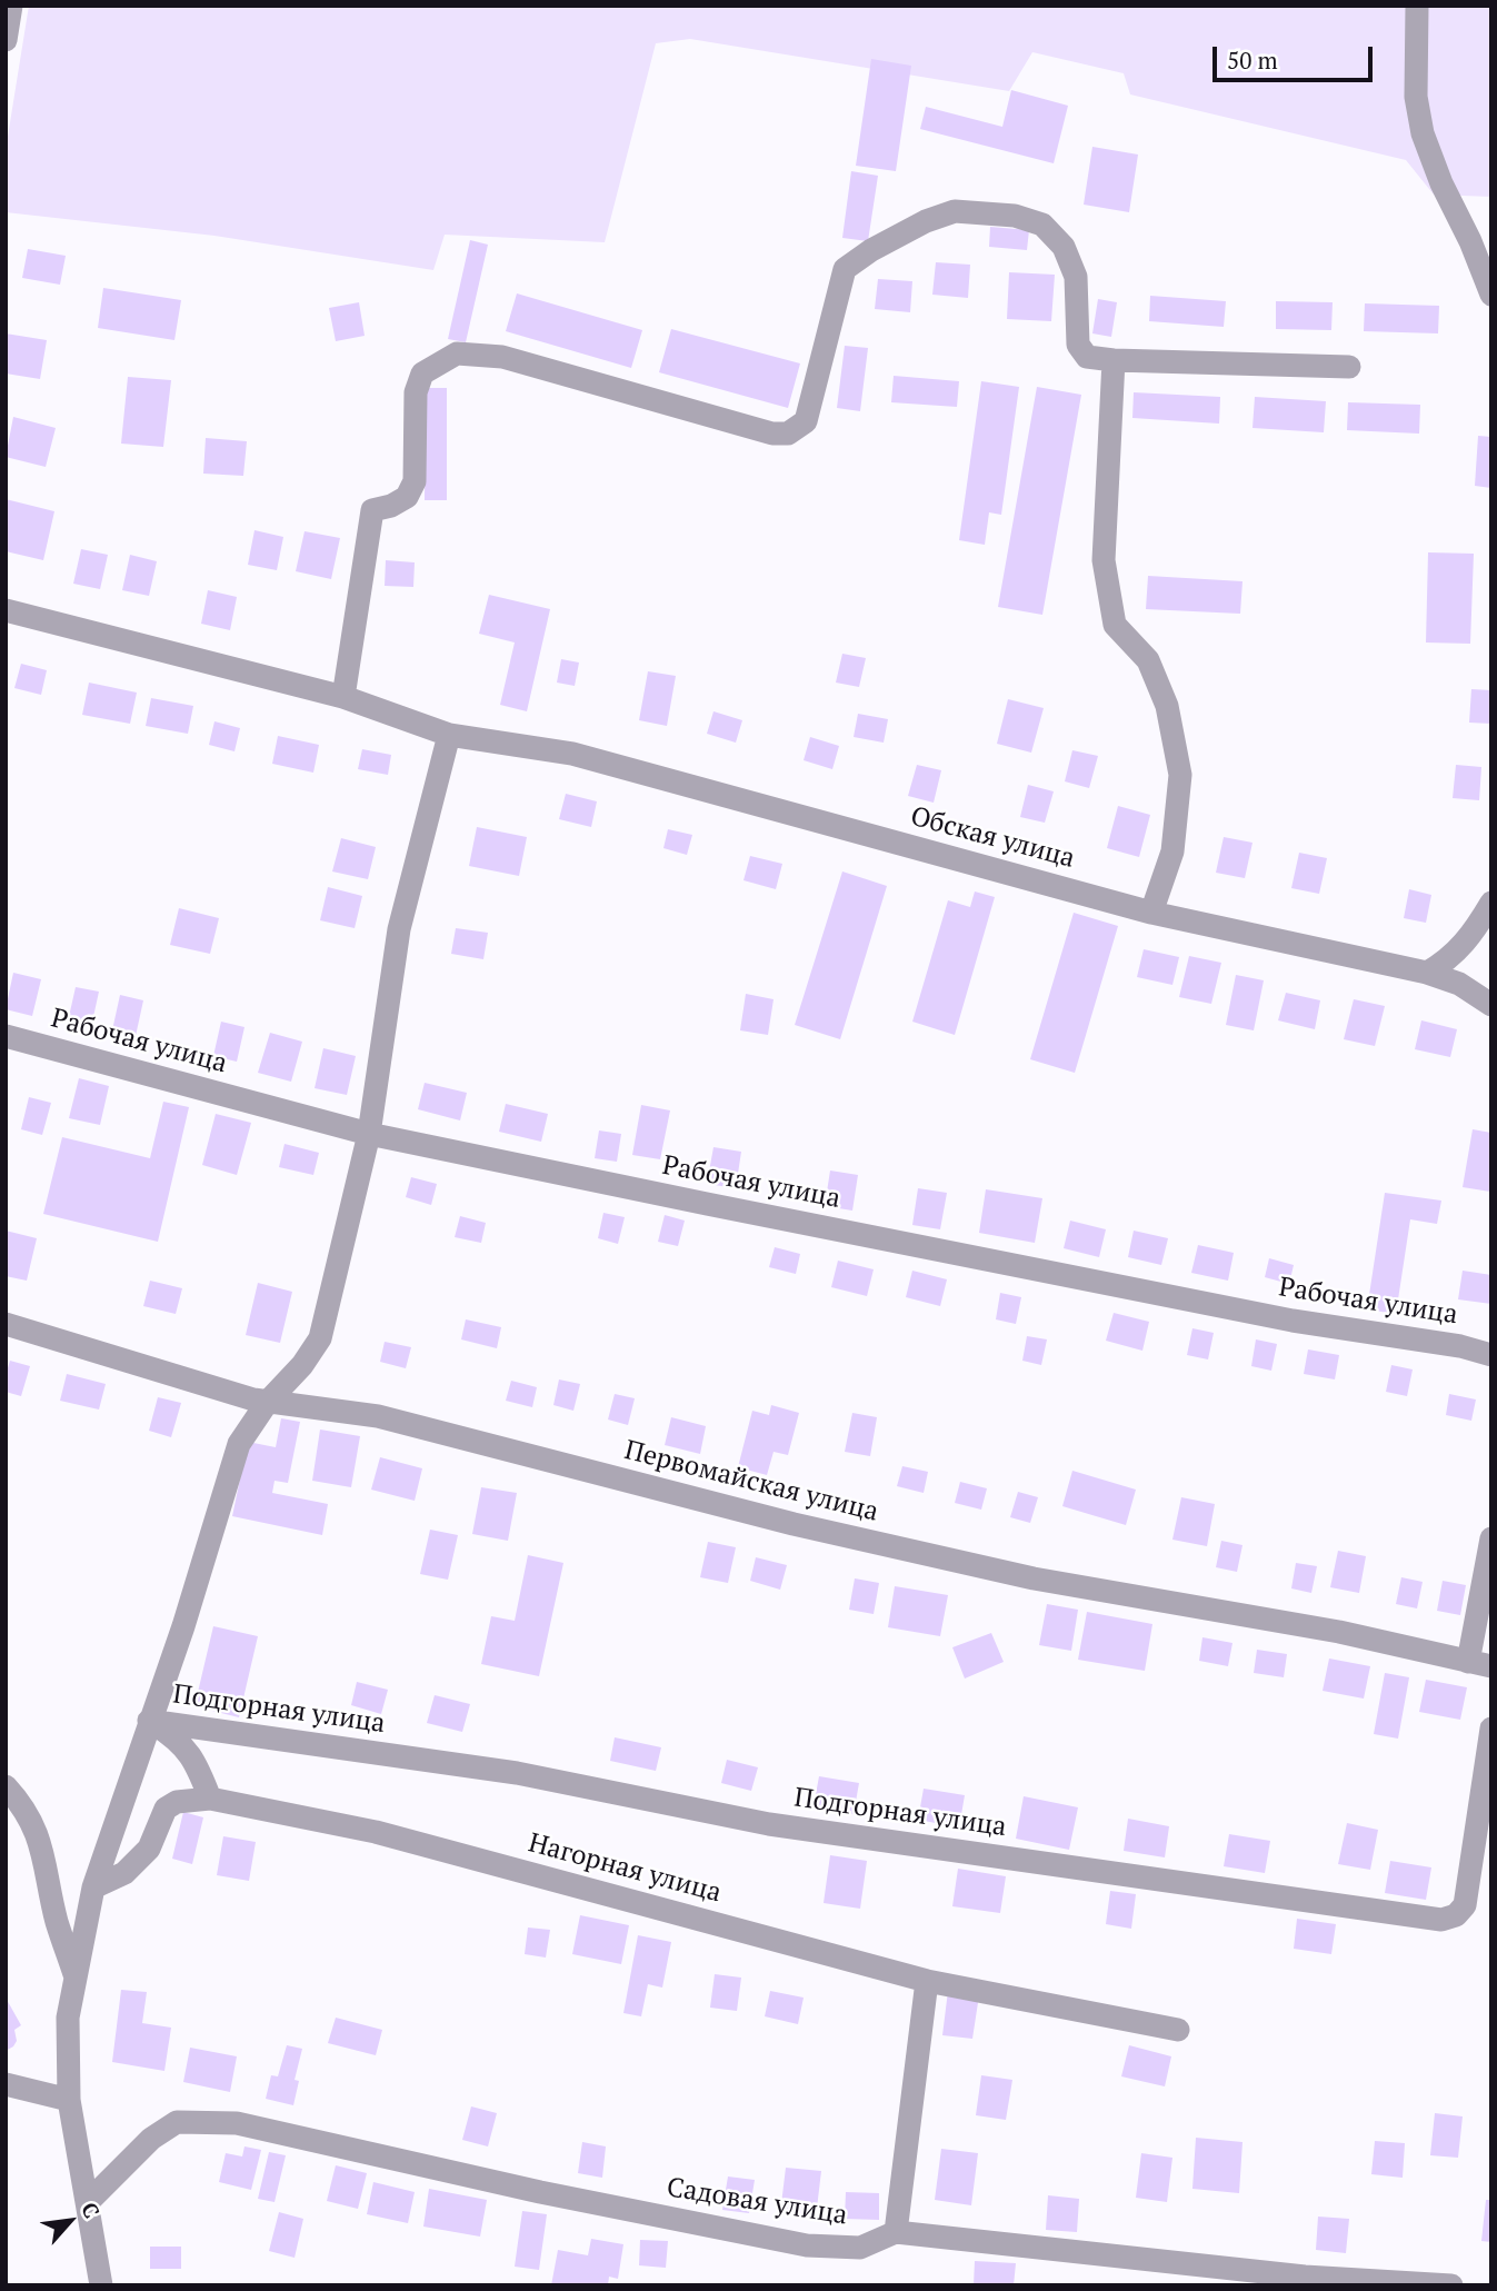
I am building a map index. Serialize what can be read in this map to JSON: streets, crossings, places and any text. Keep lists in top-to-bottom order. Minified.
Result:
{"streets":{"street":["Обская улица","Рабочая улица","Первомайская улица","Подгорная улица","Нагорная улица","Садовая улица"]},"scale_bar":"50 m","north":"top right"}
